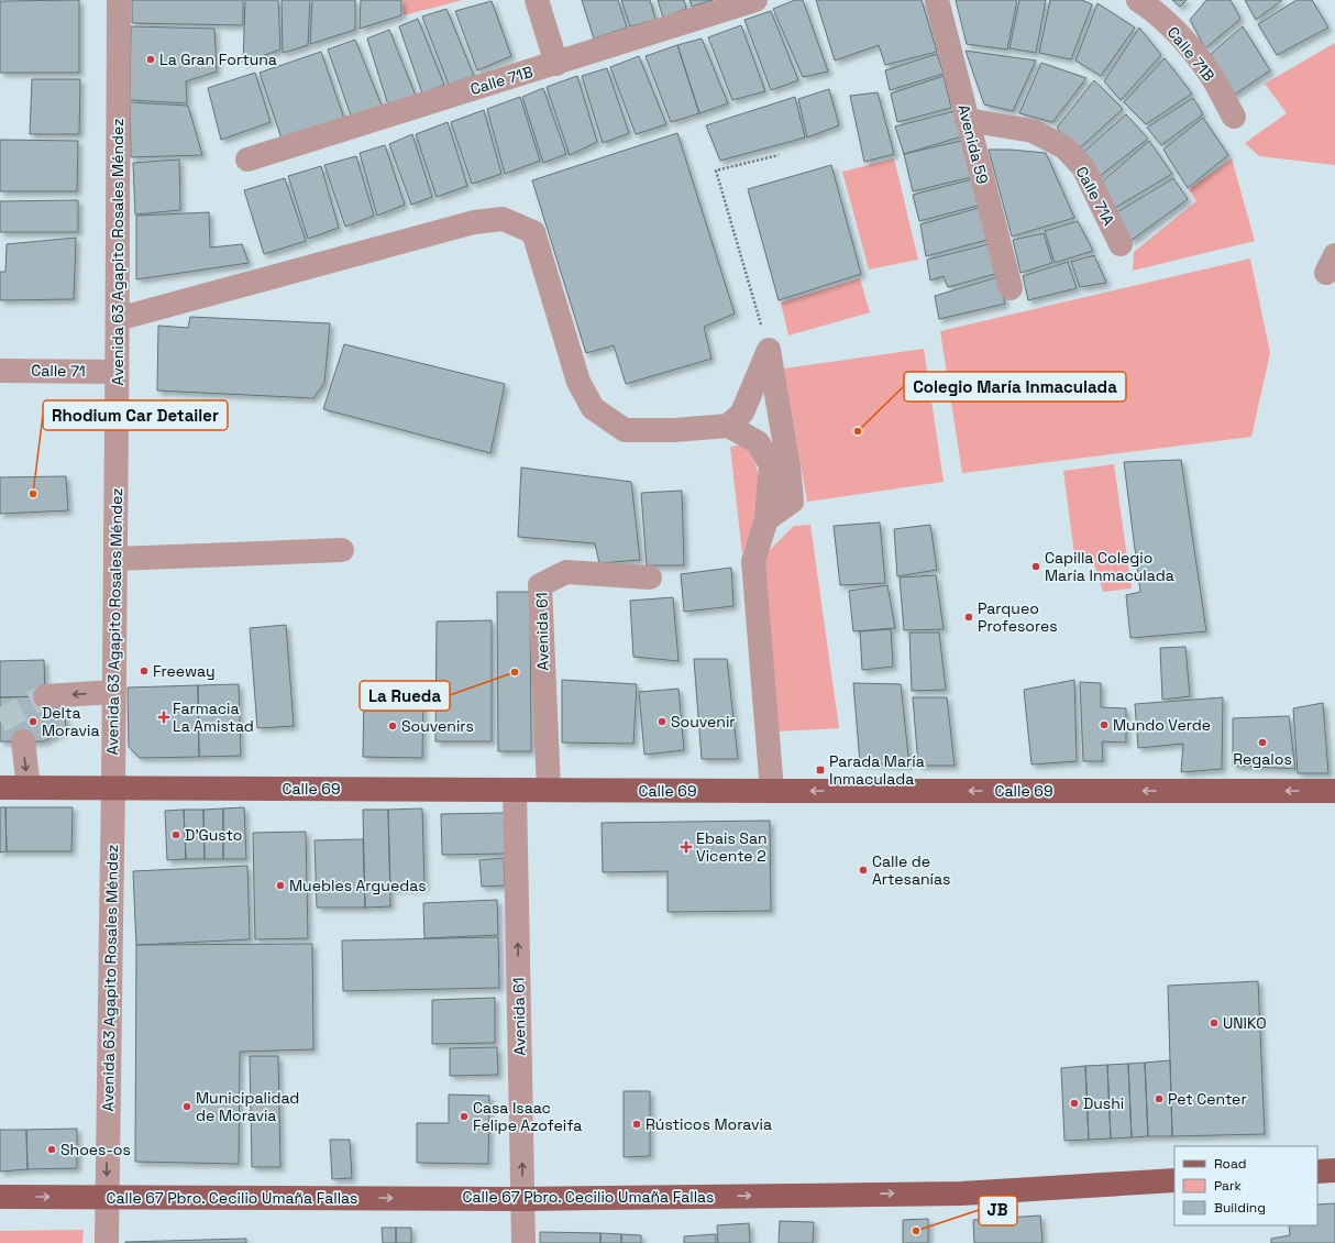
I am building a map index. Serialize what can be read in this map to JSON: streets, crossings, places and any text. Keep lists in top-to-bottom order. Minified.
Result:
{"streets":{"main road":["Calle 69","Calle 67 Pbro. Cecilio Umaña Fallas"],"street":["Calle 71B","Avenida 59","Calle 71A","Avenida 63 Agapito Rosales Méndez","Calle 71","Avenida 61"]},"crossings":[["Avenida 59","Calle 71A"],["Avenida 63 Agapito Rosales Méndez","Calle 71"],["Avenida 63 Agapito Rosales Méndez","Calle 69"],["Avenida 63 Agapito Rosales Méndez","Calle 67 Pbro. Cecilio Umaña Fallas"],["Avenida 61","Calle 69"],["Avenida 61","Calle 67 Pbro. Cecilio Umaña Fallas"]],"one_way":["Avenida 61","Calle 69","Calle 67 Pbro. Cecilio Umaña Fallas"],"places":{"other":["La Gran Fortuna","Colegio María Inmaculada","Rhodium Car Detailer","Capilla Colegio María Inmaculada","Parqueo Profesores","Freeway","La Rueda","Delta Moravia","Souvenir","Mundo Verde","Souvenirs","Regalos","D'Gusto","Calle de Artesanías","Muebles Arguedas","UNIKO","Pet Center","Dushi","Municipalidad de Moravia","Casa Isaac Felipe Azofeifa","Rústicos Moravia","Shoes-os","JB"],"health":["Farmacia La Amistad","Ebais San Vicente 2"],"transit":["Parada María Inmaculada"]},"legend":["Road","Park","Building"]}
